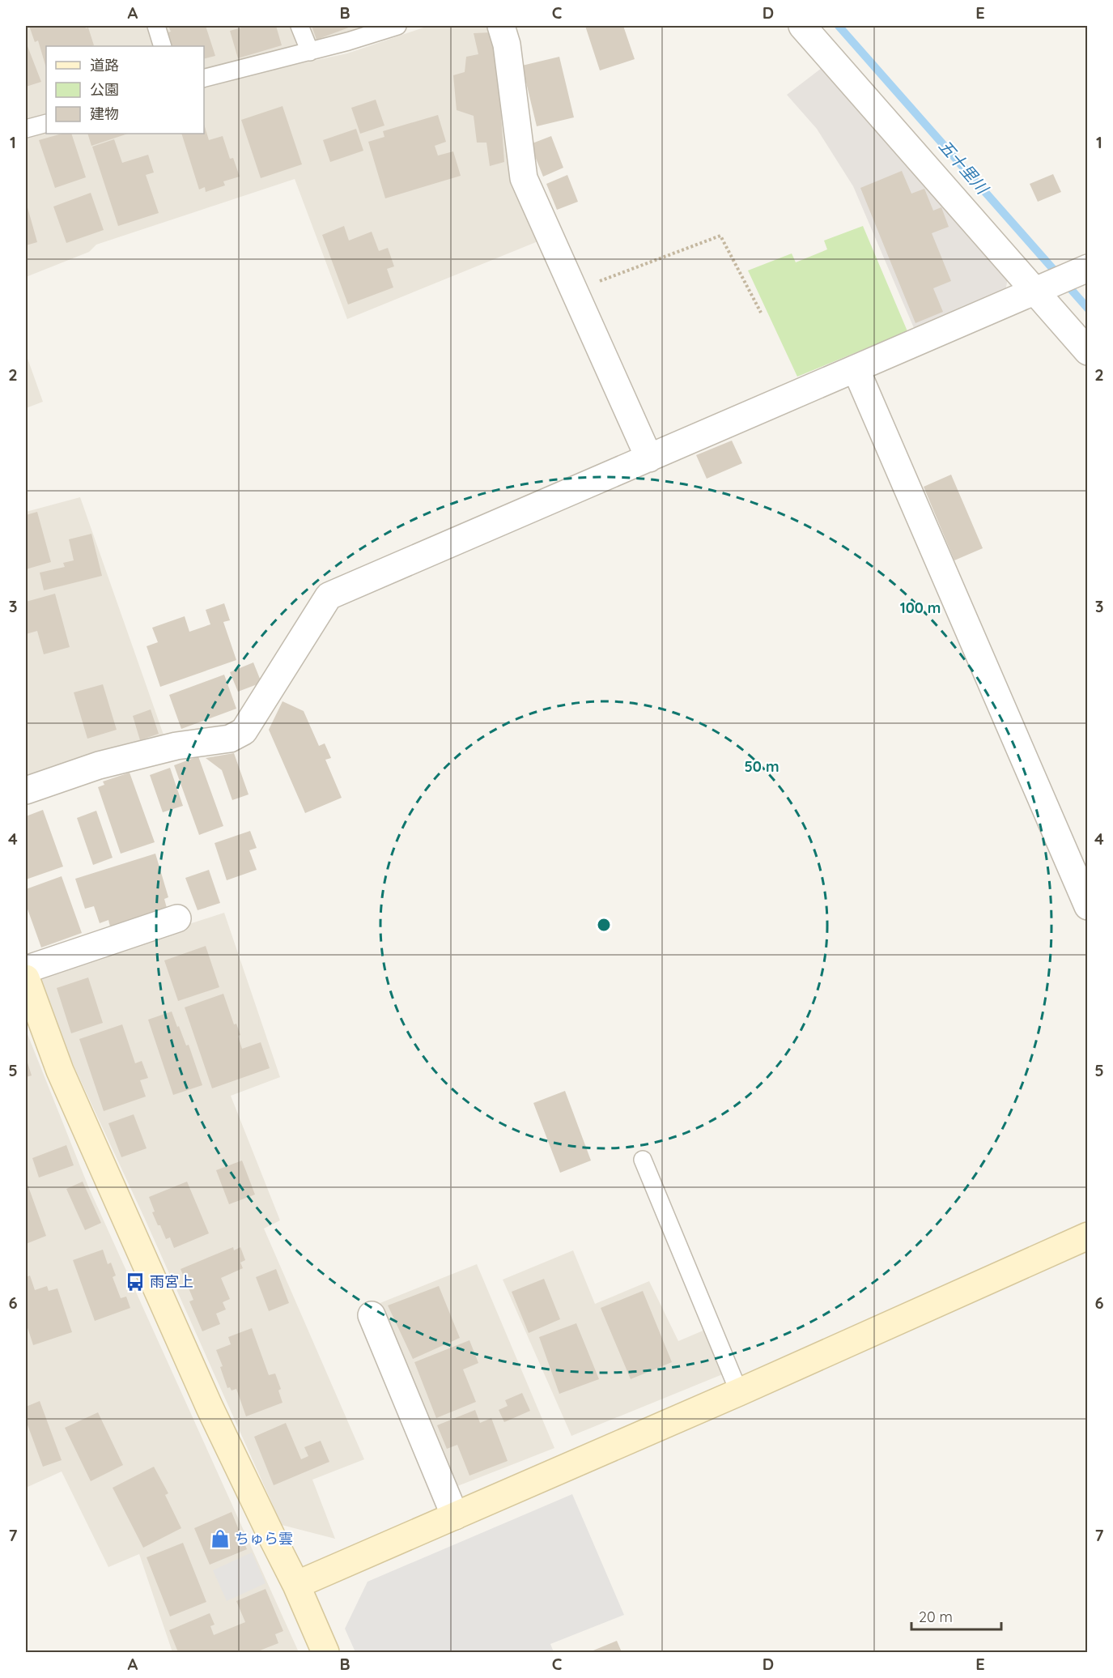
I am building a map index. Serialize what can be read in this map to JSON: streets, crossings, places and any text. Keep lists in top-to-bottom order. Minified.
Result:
{"water":["五十里川"],"places":{"bus stop":["雨宮上"],"shop":["ちゅら雲"]},"legend":["道路","公園","建物"],"scale_bar":"20 m","grid":{"columns":["A","B","C","D","E"],"rows":["1","2","3","4","5","6","7"]},"rings":["100 m","50 m"]}
